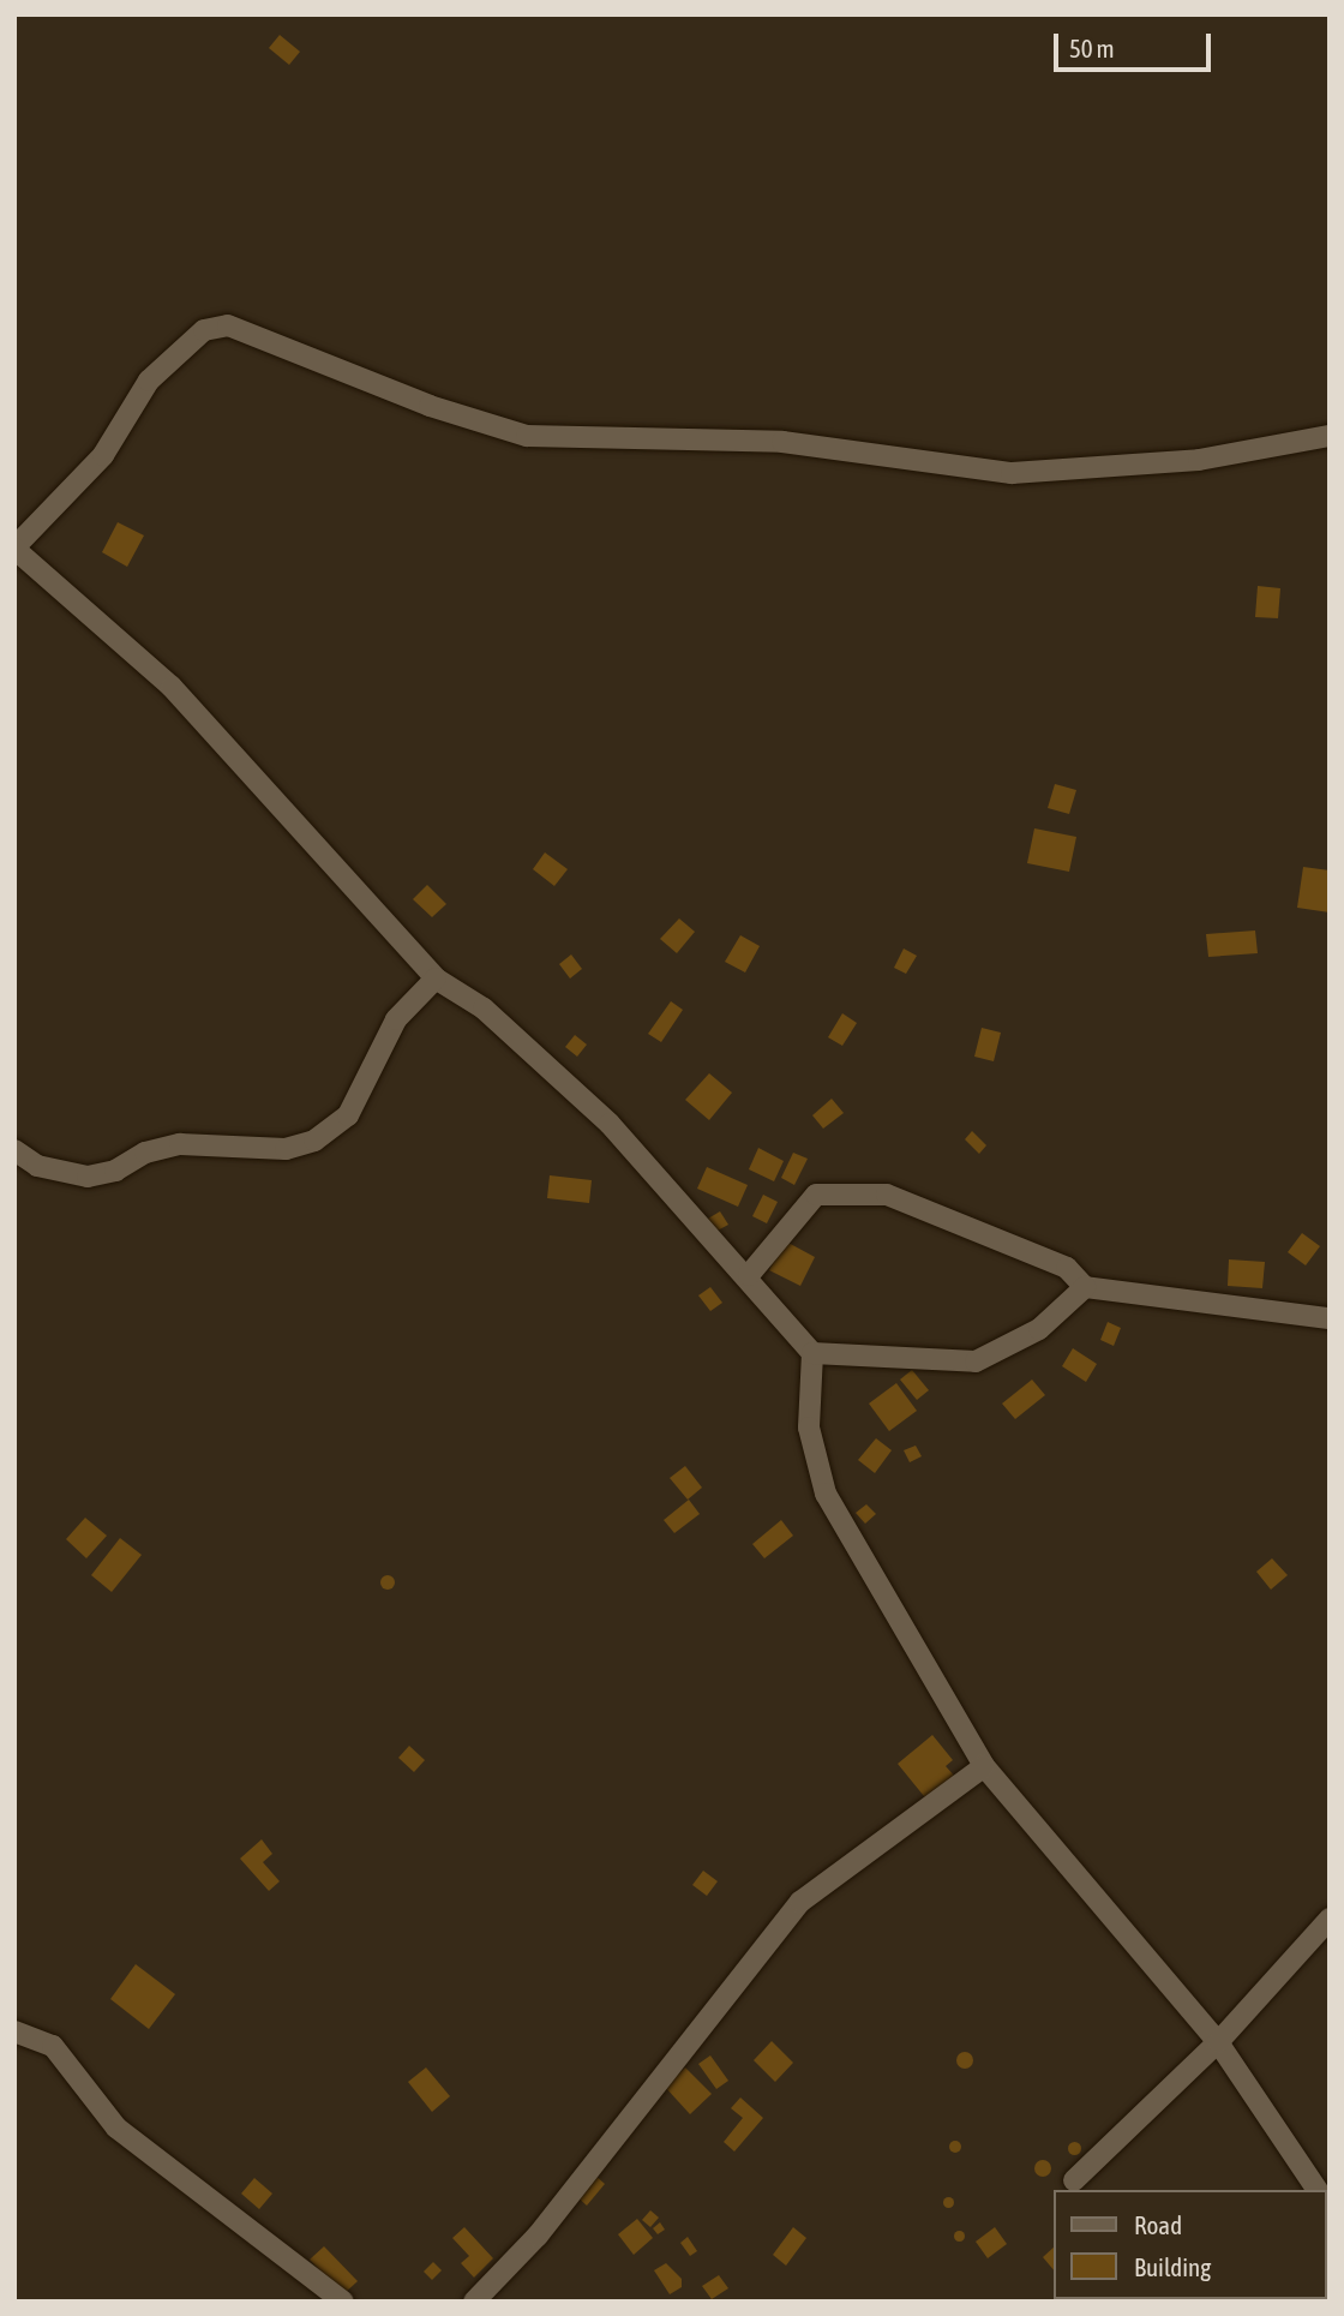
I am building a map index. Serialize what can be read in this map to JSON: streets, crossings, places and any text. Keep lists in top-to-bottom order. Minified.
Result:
{"legend":["Road","Building"],"scale_bar":"50 m"}
